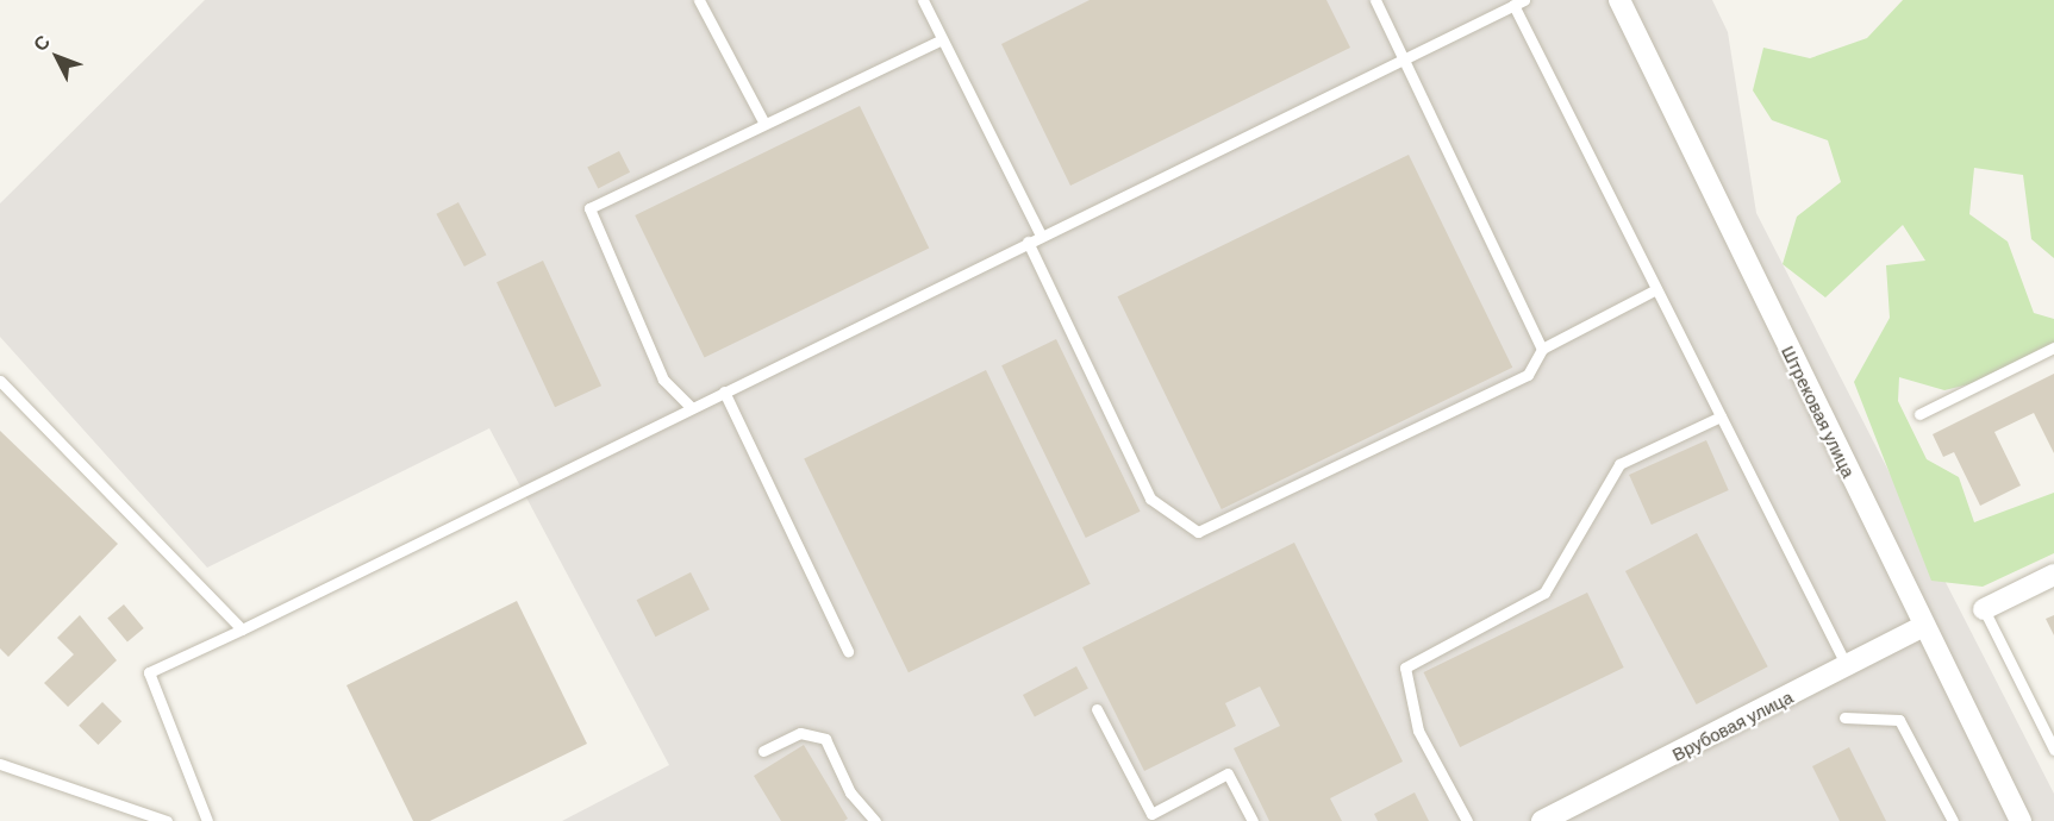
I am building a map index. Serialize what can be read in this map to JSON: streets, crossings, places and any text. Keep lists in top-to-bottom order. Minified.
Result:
{"streets":{"street":["Штрековая улица","Врубовая улица"]},"crossings":[["Штрековая улица","Врубовая улица"]],"north":"top left"}
